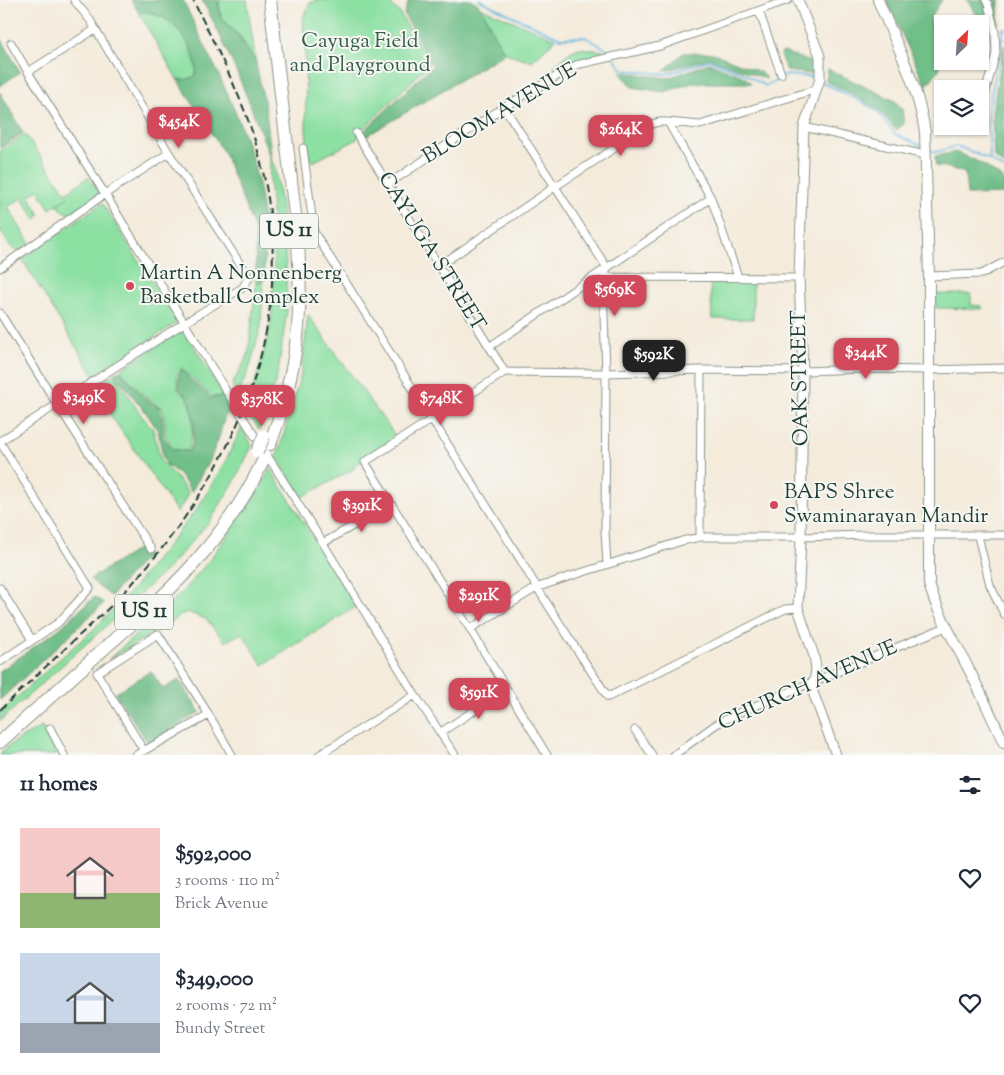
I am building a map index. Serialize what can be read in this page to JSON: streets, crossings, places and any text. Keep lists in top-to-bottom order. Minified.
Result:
{"streets":{"highway":["US 11"],"street":["BLOOM AVENUE","CAYUGA STREET","OAK STREET","CHURCH AVENUE"]},"crossings":[["BLOOM AVENUE","CAYUGA STREET"],["OAK STREET","CHURCH AVENUE"]],"parks":["Cayuga Field and Playground"],"places":["Martin A Nonnenberg Basketball Complex","BAPS Shree Swaminarayan Mandir"],"north":"top right","page":{"price":["$454K","$264K","$569K","$344K","$592K","$349K","$748K","$378K","$391K","$291K","$591K"],"heading":"11 homes","list":[{"name":"$592,000","note":"3 rooms · 110 m² · Brick Avenue"},{"name":"$349,000","note":"2 rooms · 72 m² · Bundy Street"}]}}
